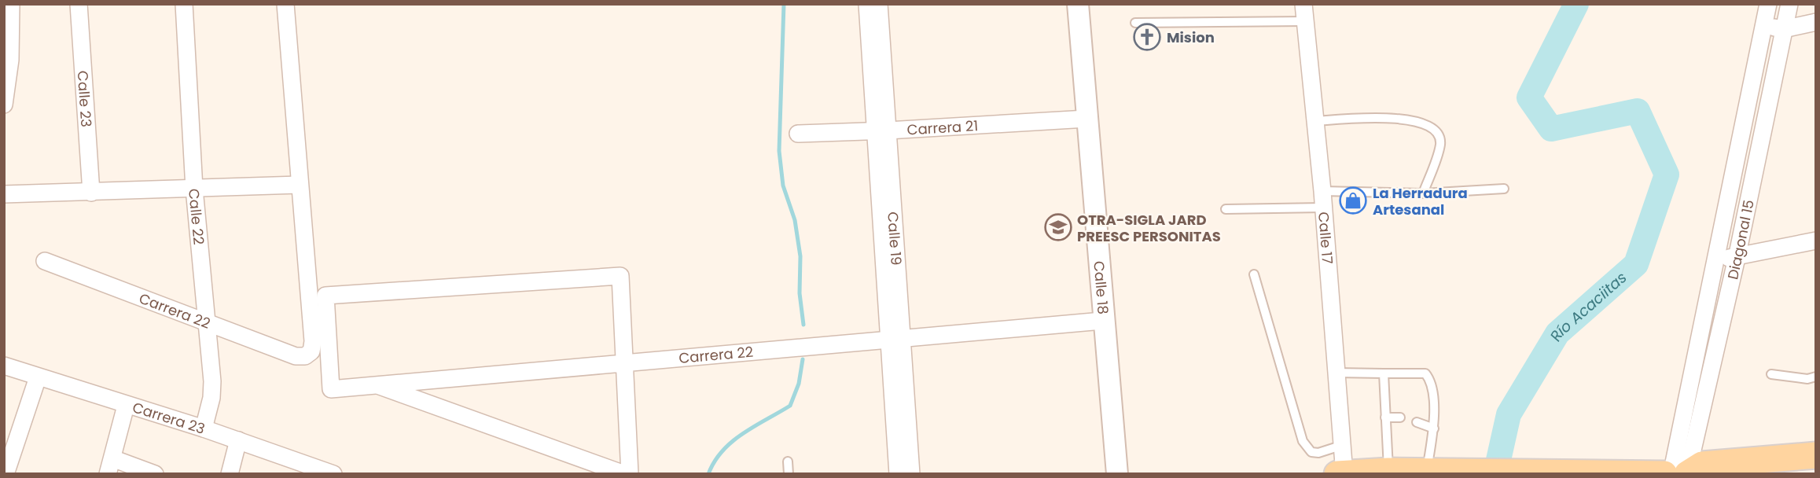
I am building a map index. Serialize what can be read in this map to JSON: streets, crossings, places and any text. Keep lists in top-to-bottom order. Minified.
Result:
{"streets":{"street":["Calle 23","Carrera 21","Calle 22","Calle 17","Calle 19","Diagonal 15","Calle 18","Carrera 22","Carrera 23"]},"crossings":[["Carrera 21","Calle 19"],["Carrera 21","Calle 18"],["Calle 22","Carrera 22"],["Calle 22","Carrera 23"],["Calle 19","Carrera 22"],["Calle 18","Carrera 22"]],"water":["Río Acaciitas"],"places":{"church":["Mision"],"shop":["La Herradura Artesanal"],"school or university":["OTRA-SIGLA JARD PREESC PERSONITAS"]}}
